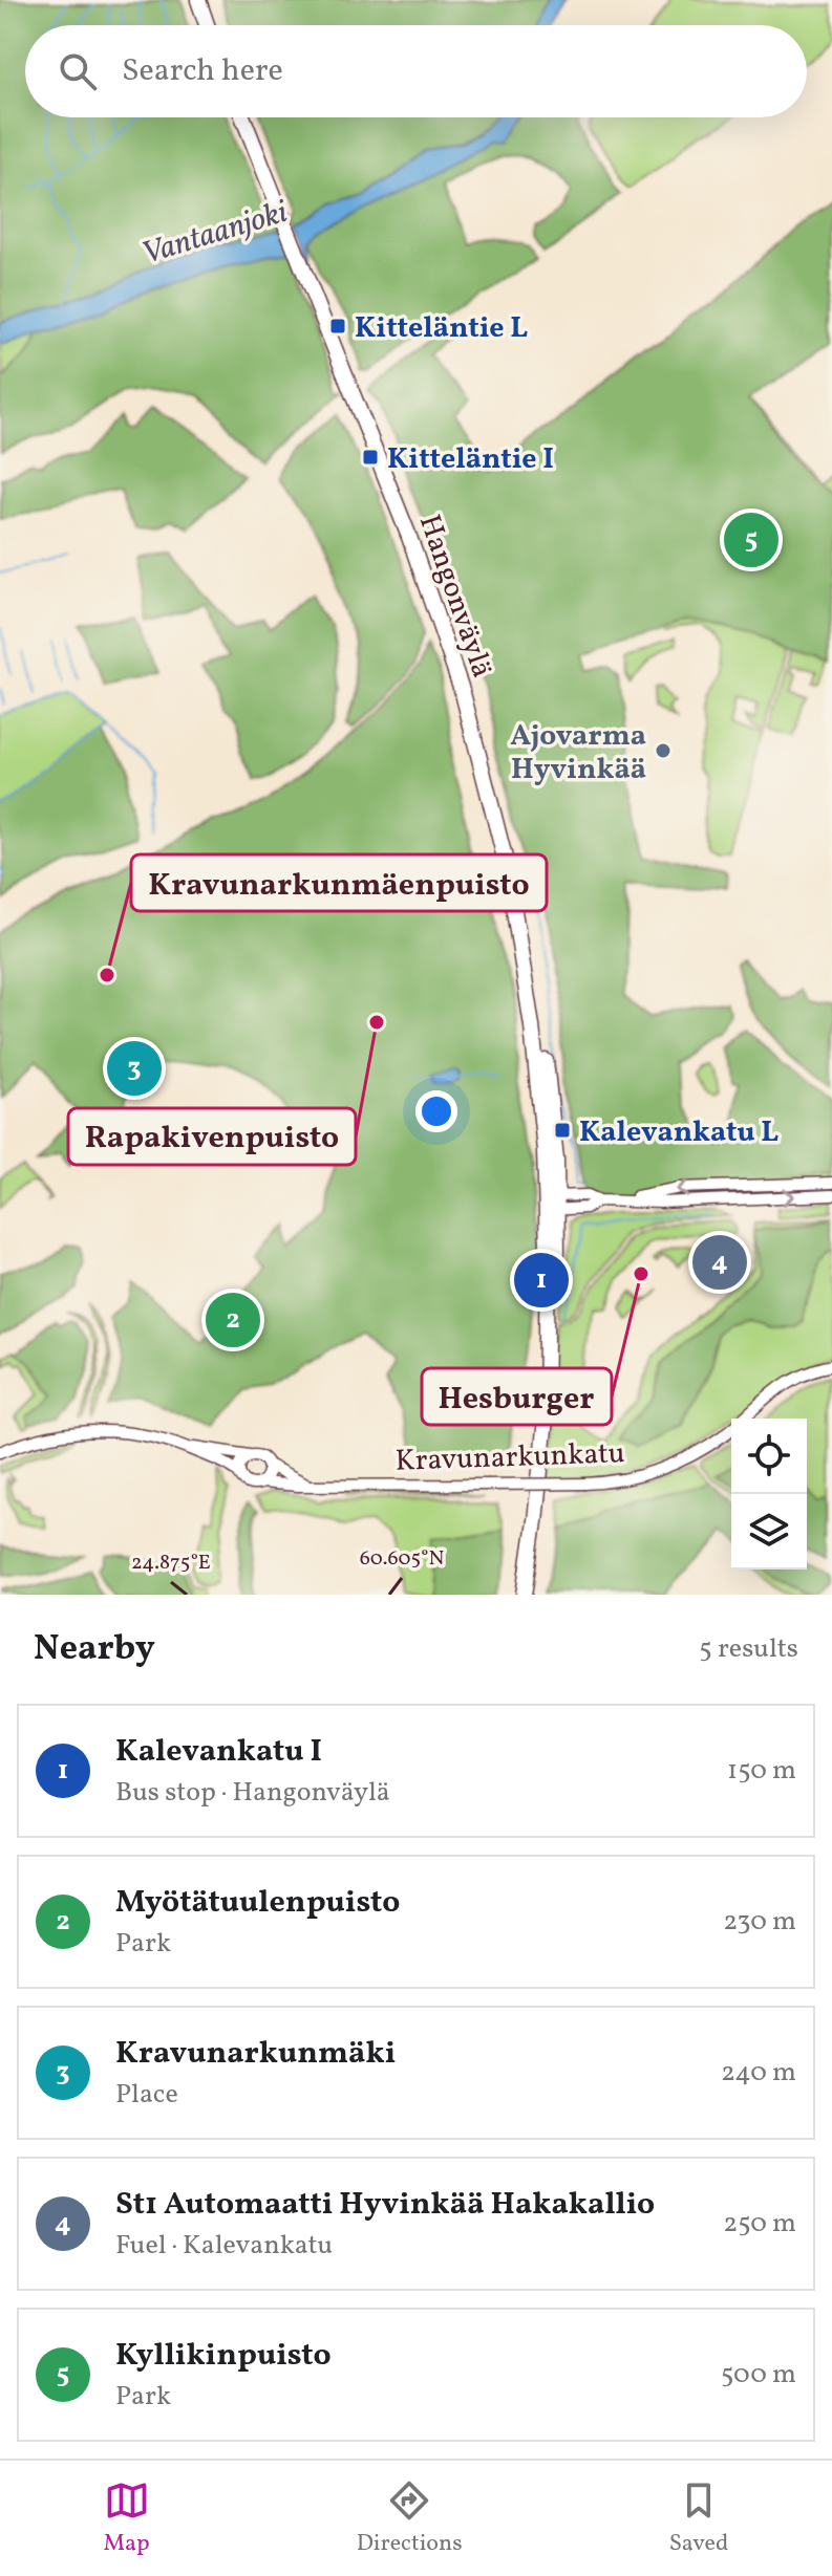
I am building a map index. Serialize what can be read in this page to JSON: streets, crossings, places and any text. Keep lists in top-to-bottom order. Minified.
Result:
{"streets":{"highway":["Hangonväylä"],"street":["Kravunarkunkatu"]},"water":["Vantaanjoki"],"places":{"transit":["Kitteläntie L","Kitteläntie I","Kalevankatu L"],"other":["Ajovarma Hyvinkää","Kravunarkunmäenpuisto","Rapakivenpuisto","Hesburger"]},"page":{"search":"Search here","pins":["5","3","4","1","2"],"heading":["Nearby","5 results"],"list":[{"mark":"1","name":"Kalevankatu I","note":"Bus stop · Hangonväylä","value":"150 m"},{"mark":"2","name":"Myötätuulenpuisto","note":"Park","value":"230 m"},{"mark":"3","name":"Kravunarkunmäki","note":"Place","value":"240 m"},{"mark":"4","name":"St1 Automaatti Hyvinkää Hakakallio","note":"Fuel · Kalevankatu","value":"250 m"},{"mark":"5","name":"Kyllikinpuisto","note":"Park","value":"500 m"}],"nav":["Map","Directions","Saved"]},"coordinates":["60.605°N","24.875°E"]}
